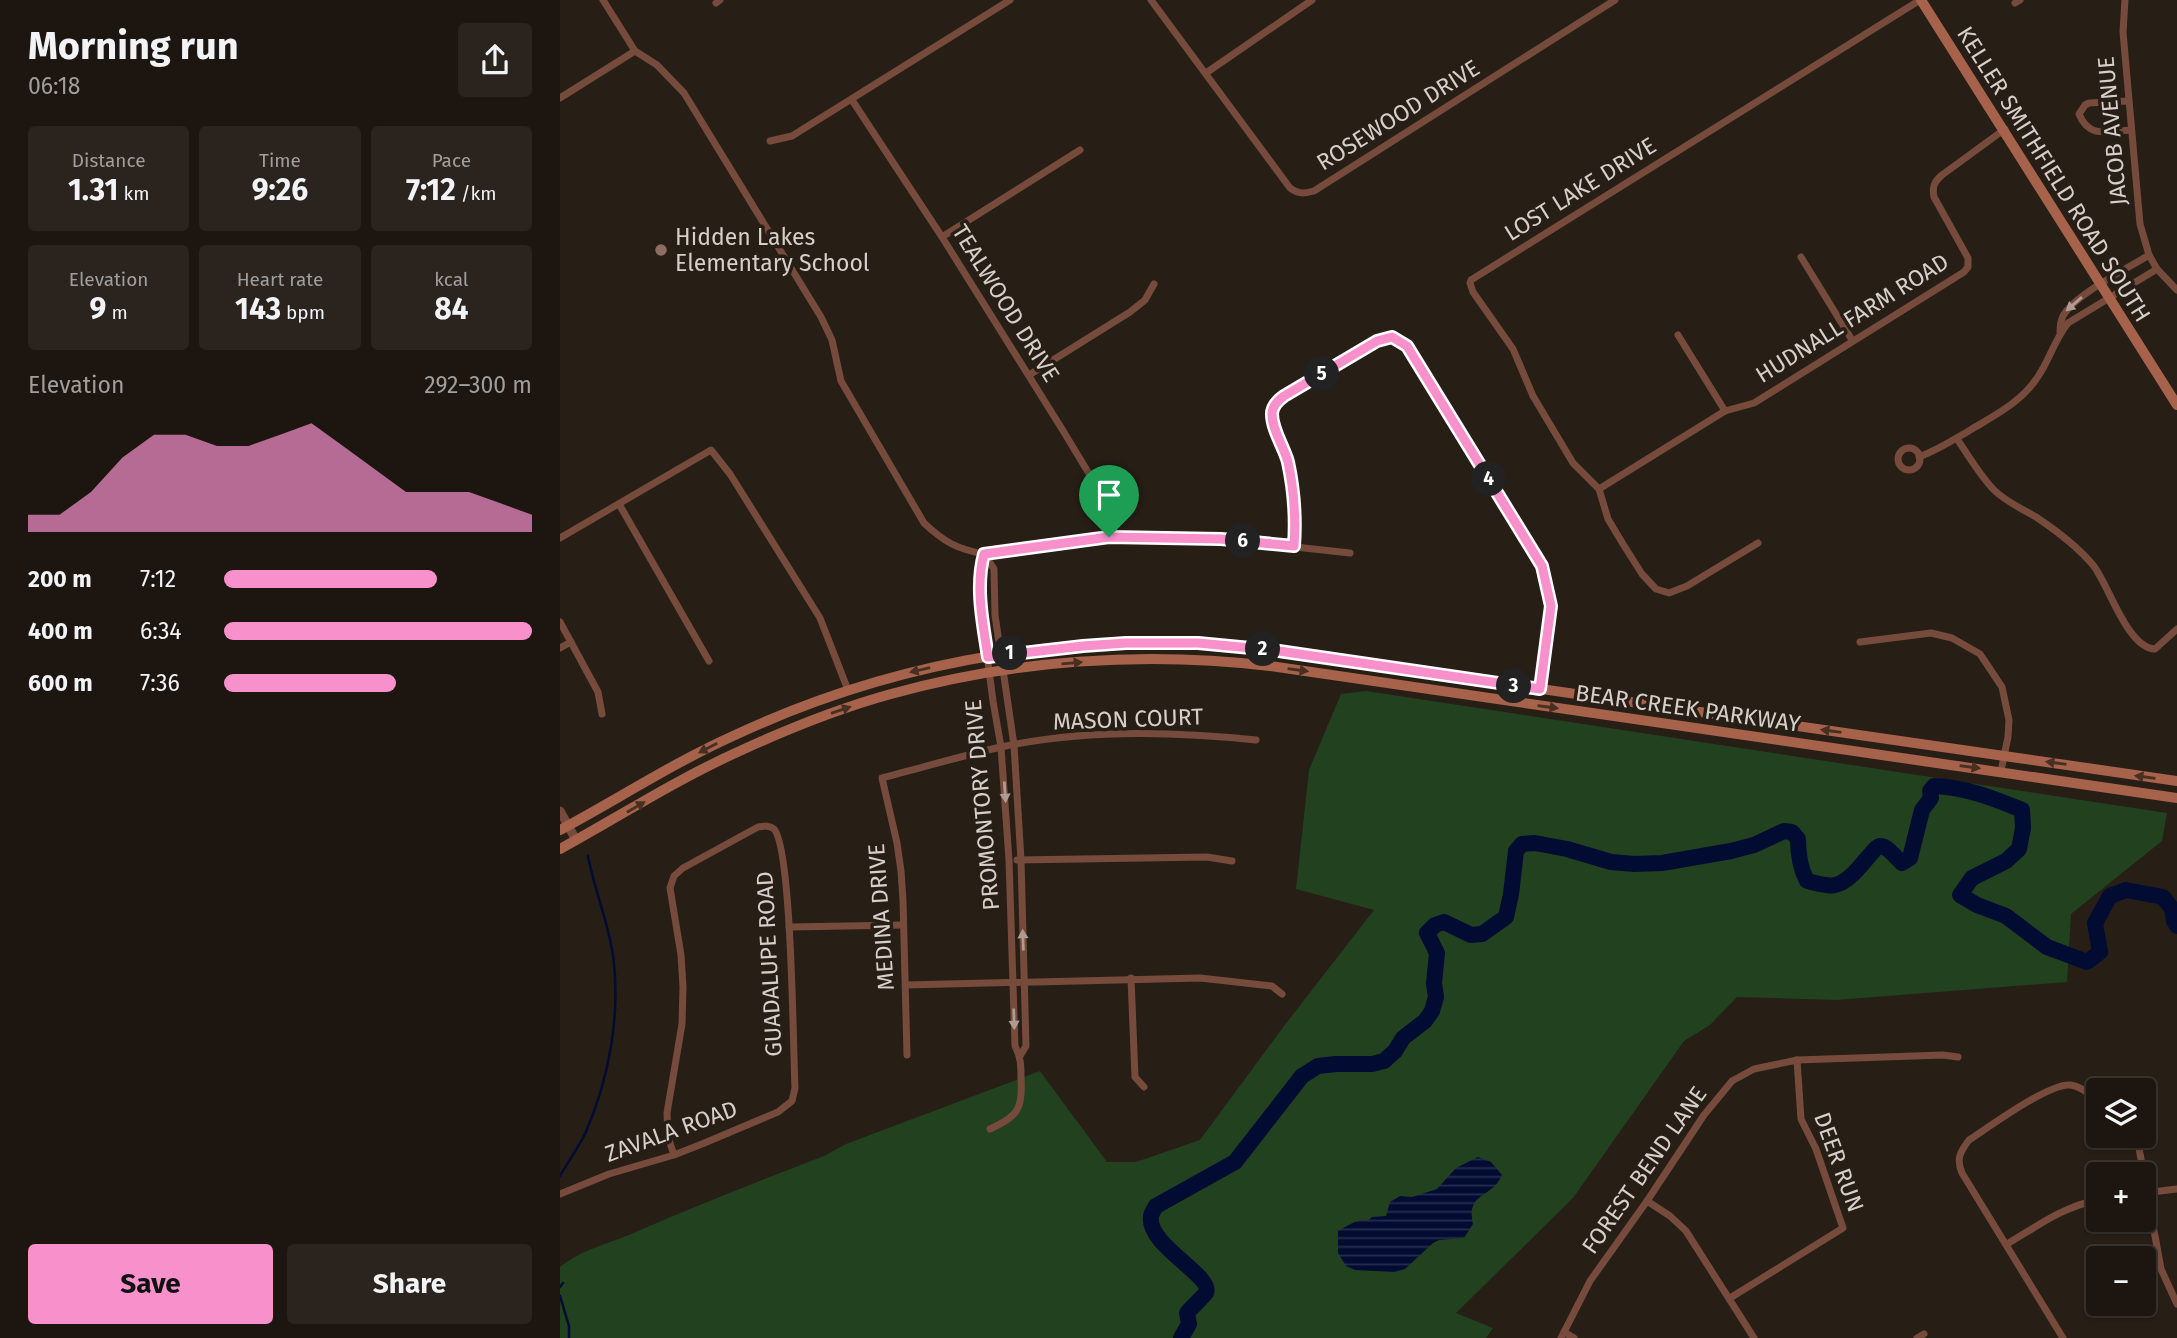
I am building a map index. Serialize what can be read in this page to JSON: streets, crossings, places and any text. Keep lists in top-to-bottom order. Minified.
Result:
{"streets":{"main road":["KELLER SMITHFIELD ROAD SOUTH","BEAR CREEK PARKWAY"],"street":["ROSEWOOD DRIVE","JACOB AVENUE","LOST LAKE DRIVE","TEALWOOD DRIVE","HUDNALL FARM ROAD","MASON COURT","PROMONTORY DRIVE","MEDINA DRIVE","GUADALUPE ROAD","ZAVALA ROAD","DEER RUN","FOREST BEND LANE"]},"crossings":[["KELLER SMITHFIELD ROAD SOUTH","LOST LAKE DRIVE"],["KELLER SMITHFIELD ROAD SOUTH","HUDNALL FARM ROAD"],["LOST LAKE DRIVE","HUDNALL FARM ROAD"],["BEAR CREEK PARKWAY","PROMONTORY DRIVE"],["MASON COURT","PROMONTORY DRIVE"],["MASON COURT","MEDINA DRIVE"],["GUADALUPE ROAD","ZAVALA ROAD"],["DEER RUN","FOREST BEND LANE"]],"places":["Hidden Lakes Elementary School"],"page":{"heading":["Morning run","06:18"],"stats":[["Distance","1.31 km"],["Time","9:26"],["Pace","7:12 /km"],["Elevation","9 m"],["Heart rate","143 bpm"],["kcal","84"]],"pins":["5","4","6","2","1","3"],"chart":["Elevation","292–300 m"],"list":[{"name":"200 m","note":"7:12"},{"name":"400 m","note":"6:34"},{"name":"600 m","note":"7:36"}],"map_buttons":["+","−"],"buttons":["Save","Share"]}}
